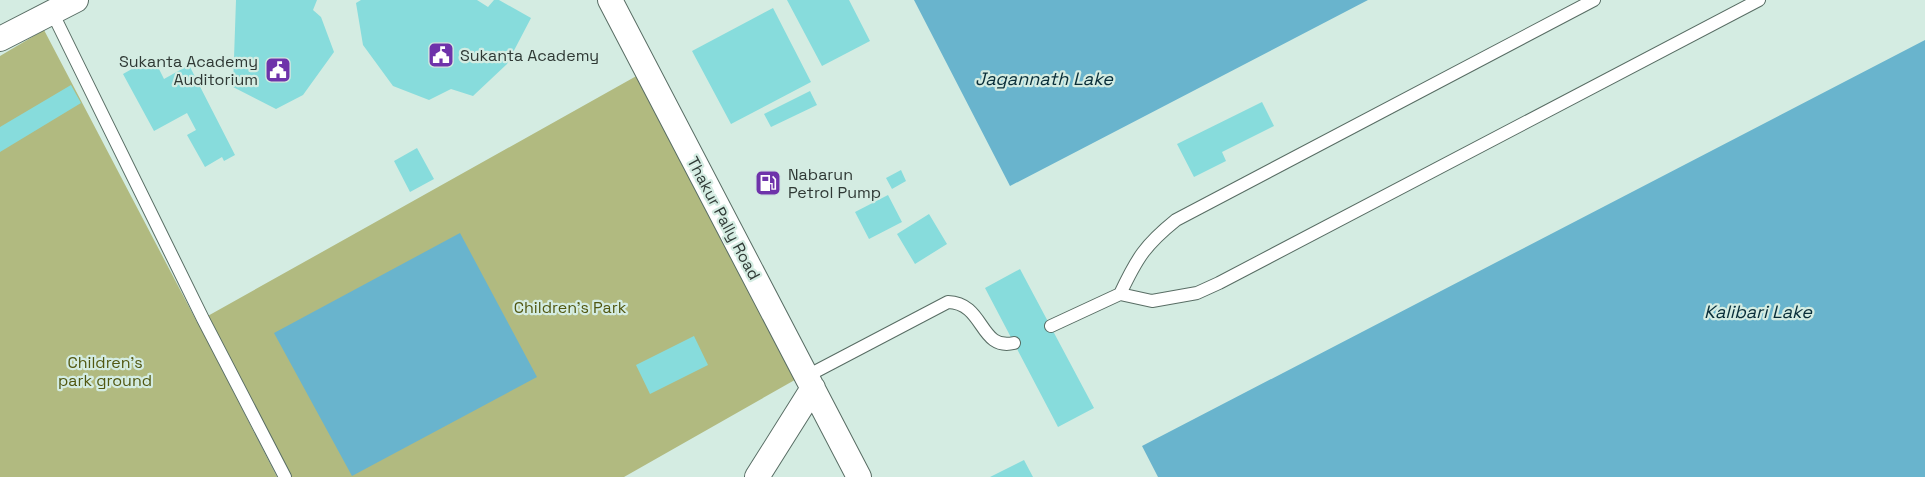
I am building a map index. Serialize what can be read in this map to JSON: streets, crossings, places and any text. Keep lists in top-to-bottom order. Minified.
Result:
{"streets":{"street":["Thakur Pally Road"]},"water":["Jagannath Lake","Kalibari Lake"],"parks":["Children's Park","Children's park ground"],"places":{"public building":["Sukanta Academy","Sukanta Academy Auditorium"],"fuel station":["Nabarun Petrol Pump"]}}
